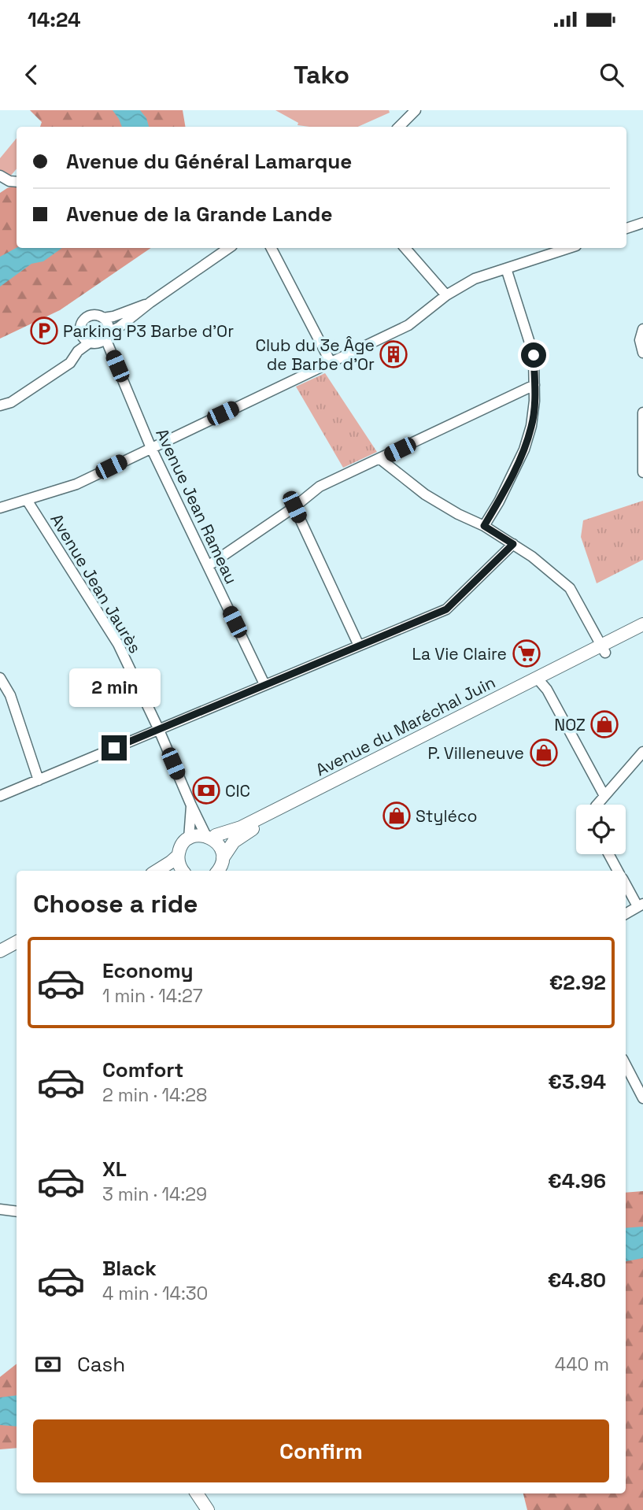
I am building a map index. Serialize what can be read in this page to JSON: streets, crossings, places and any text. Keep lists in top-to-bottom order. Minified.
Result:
{"streets":{"main road":["Avenue du Maréchal Juin"],"street":["Avenue Jean Rameau","Avenue Jean Jaurès"]},"crossings":[["Avenue Jean Jaurès","Avenue du Maréchal Juin"]],"places":{"parking":["Parking P3 Barbe d'Or"],"building":["Club du 3e Âge de Barbe d'Or"],"supermarket":["La Vie Claire"],"shop":["NOZ","P. Villeneuve","Styléco"],"bank":["CIC"]},"page":{"status":"14:24","header":"Tako","banner":["Avenue du Général Lamarque","Avenue de la Grande Lande"],"bubble":"2 min","heading":"Choose a ride","list":[{"name":"Economy","note":"1 min · 14:27","value":"€2.92"},{"name":"Comfort","note":"2 min · 14:28","value":"€3.94"},{"name":"XL","note":"3 min · 14:29","value":"€4.96"},{"name":"Black","note":"4 min · 14:30","value":"€4.80"}],"pay":["Cash","440 m"],"buttons":"Confirm"}}
